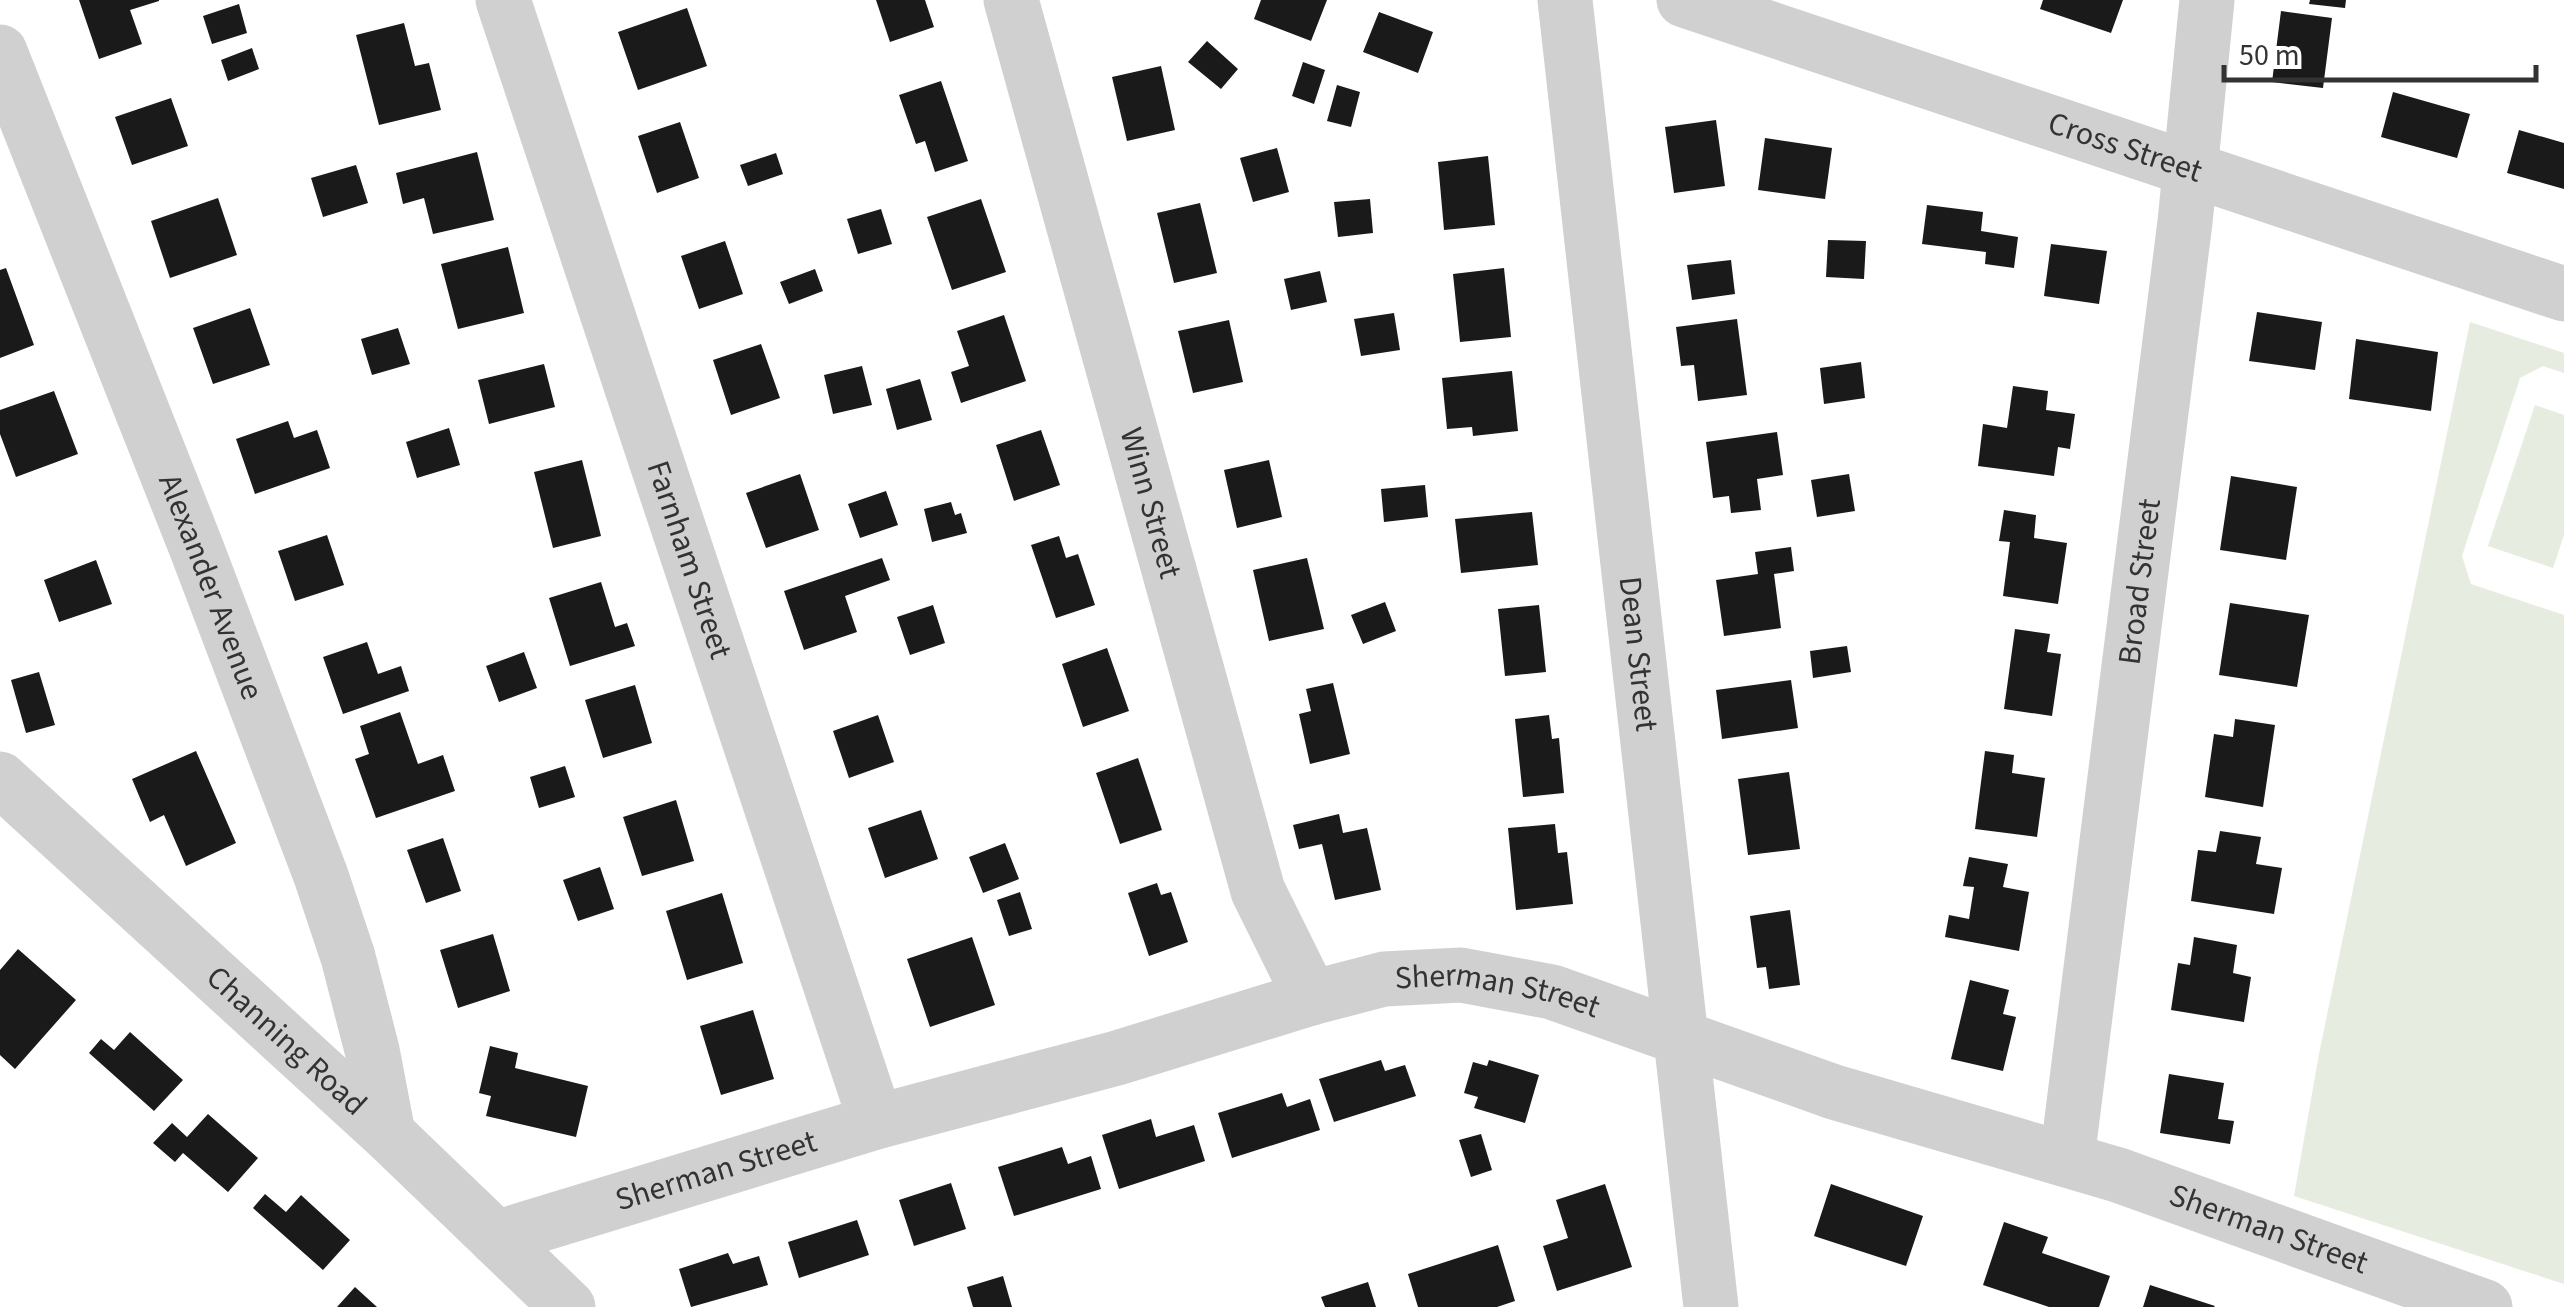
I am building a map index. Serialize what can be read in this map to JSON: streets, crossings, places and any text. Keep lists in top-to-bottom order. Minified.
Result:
{"streets":{"street":["Cross Street","Winn Street","Farnham Street","Broad Street","Alexander Avenue","Dean Street","Sherman Street","Channing Road"]},"crossings":[["Cross Street","Broad Street"],["Winn Street","Sherman Street"],["Farnham Street","Sherman Street"],["Broad Street","Sherman Street"],["Alexander Avenue","Channing Road"],["Dean Street","Sherman Street"],["Sherman Street","Channing Road"]],"scale_bar":"50 m"}
